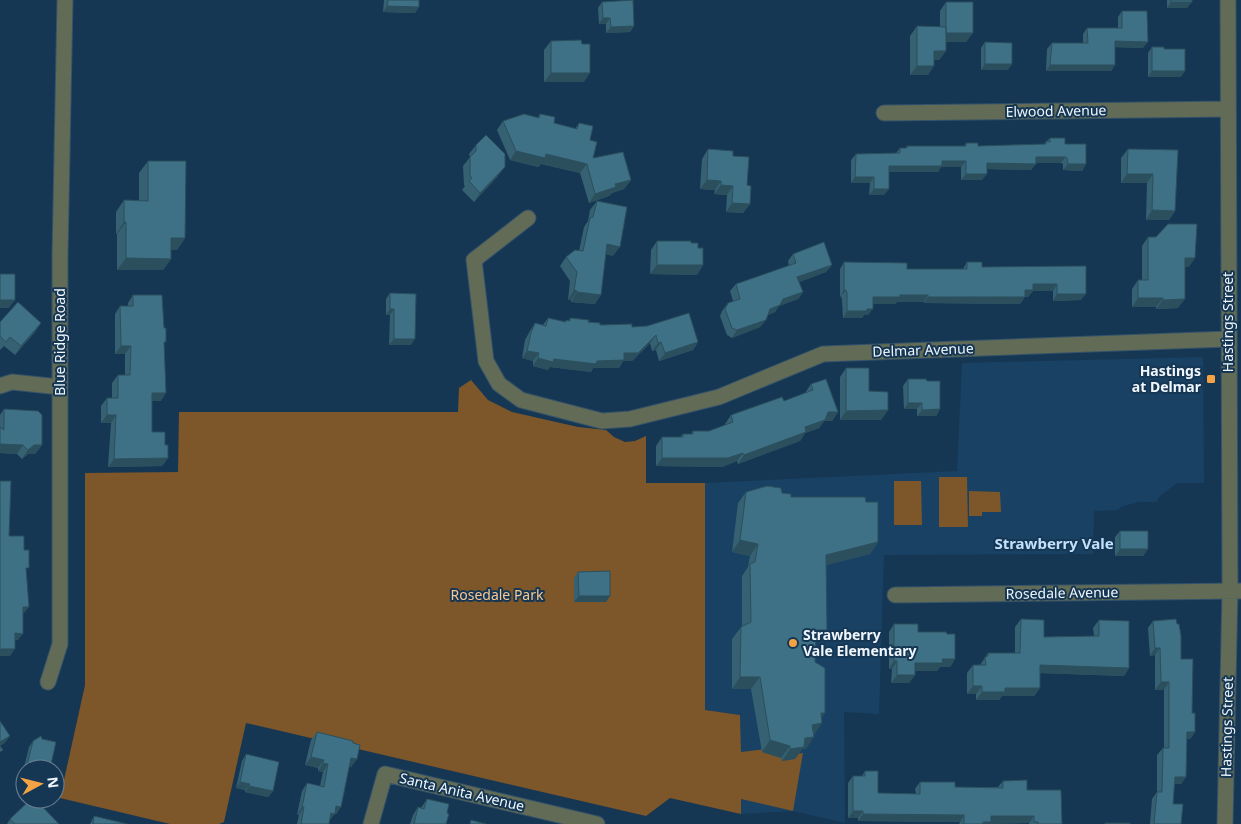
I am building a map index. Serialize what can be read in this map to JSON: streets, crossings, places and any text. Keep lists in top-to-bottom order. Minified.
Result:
{"streets":{"street":["Elwood Avenue","Hastings Street","Blue Ridge Road","Delmar Avenue","Rosedale Avenue","Santa Anita Avenue"]},"crossings":[["Elwood Avenue","Hastings Street"],["Hastings Street","Delmar Avenue"],["Hastings Street","Rosedale Avenue"]],"districts":["Strawberry Vale"],"parks":["Rosedale Park"],"places":{"transit":["Hastings at Delmar"],"other":["Strawberry Vale Elementary"]},"north":"right"}
